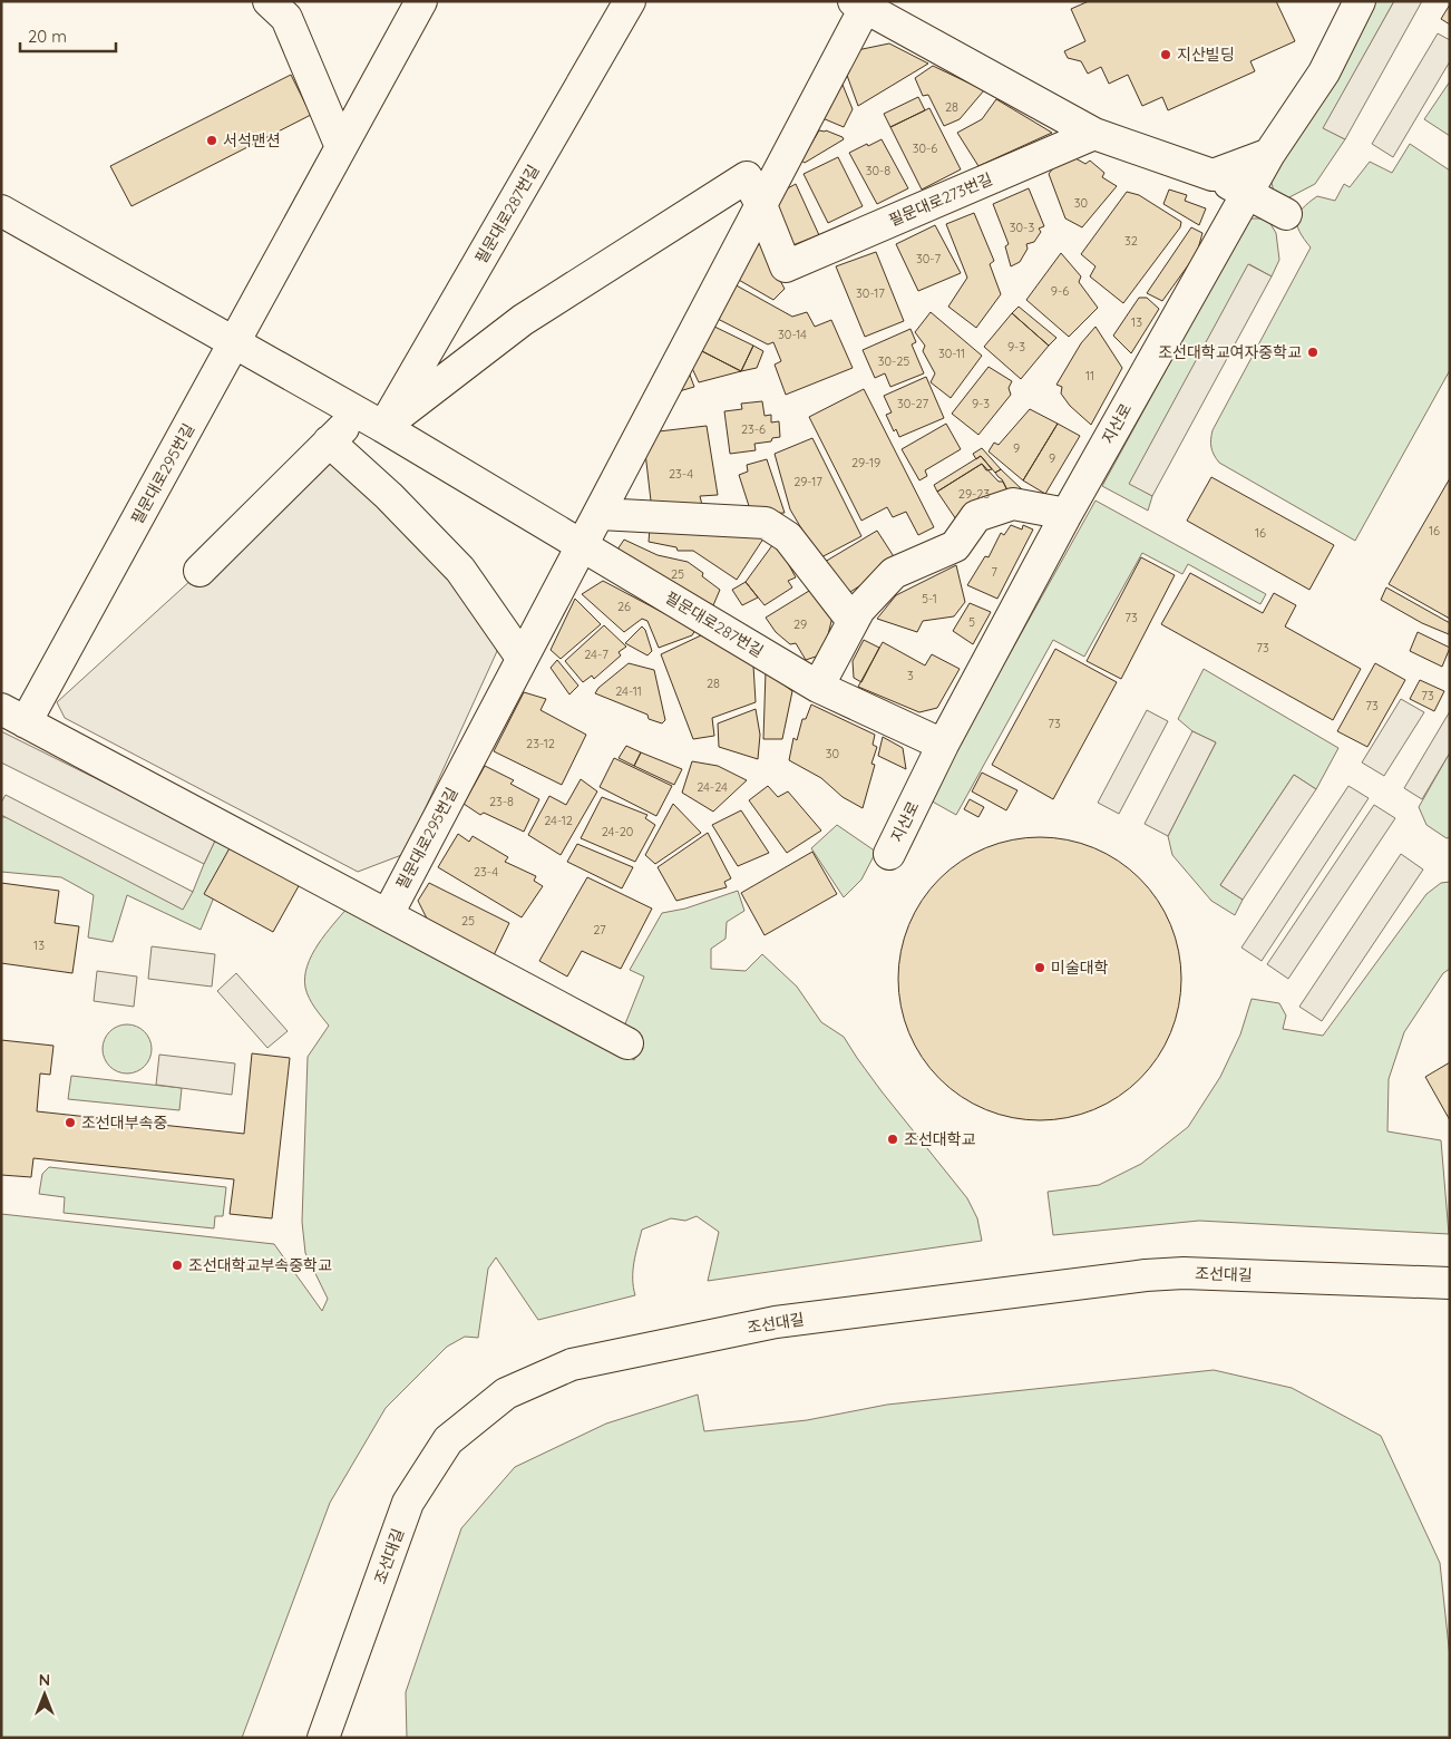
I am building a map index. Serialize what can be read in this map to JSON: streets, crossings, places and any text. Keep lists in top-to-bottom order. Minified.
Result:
{"streets":{"street":["필문대로273번길","필문대로287번길","지산로","필문대로295번길","조선대길"]},"crossings":[["필문대로287번길","지산로"],["필문대로287번길","필문대로295번길"]],"places":["지산빌딩","서석맨션","조선대학교여자중학교","미술대학","조선대부속중","조선대학교","조선대학교부속중학교"],"house_numbers":["28","30-6","30-8","30","30-3","32","30-7","9-6","30-17","13","30-14","9-3","30-11","30-25","11","30-27","9-3","23-6","9","9","29-19","23-4","29-17","29-23","16","16","7","25","5-1","26","73","5","29","73","24-7","3","28","24-11","73","73","73","23-12","30","24-24","23-8","24-12","24-20","23-4","25","27","13"],"scale_bar":"20 m","north":"top"}
